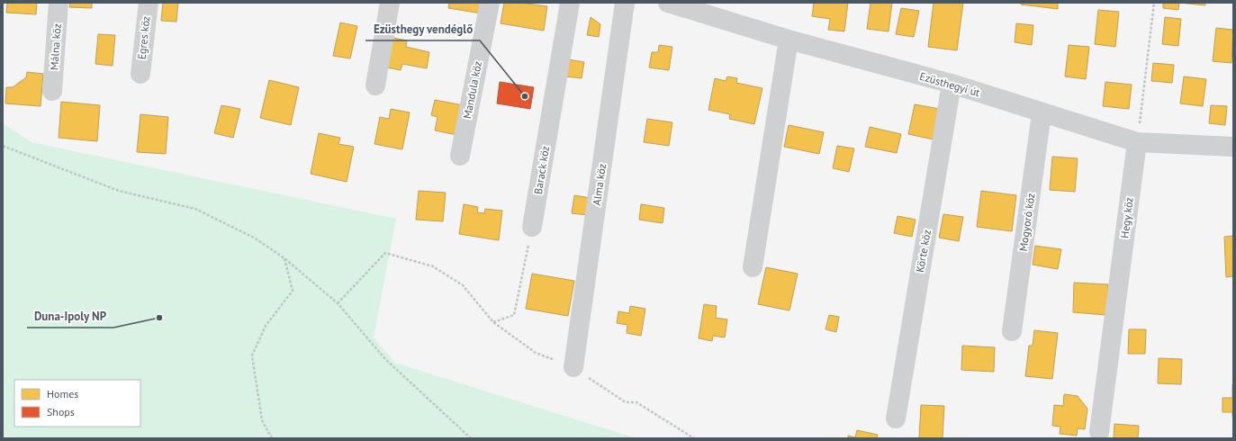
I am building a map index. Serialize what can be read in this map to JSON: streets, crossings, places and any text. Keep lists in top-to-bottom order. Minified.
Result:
{"streets":{"street":["Egres köz","Málna köz","Ezüsthegyi út","Mandula köz","Barack köz","Alma köz","Hegy köz","Mogyoró köz","Körte köz"]},"crossings":[["Ezüsthegyi út","Hegy köz"],["Ezüsthegyi út","Mogyoró köz"],["Ezüsthegyi út","Körte köz"]],"places":["Ezüsthegy vendéglő","Duna-Ipoly NP"],"legend":["Homes","Shops"]}
